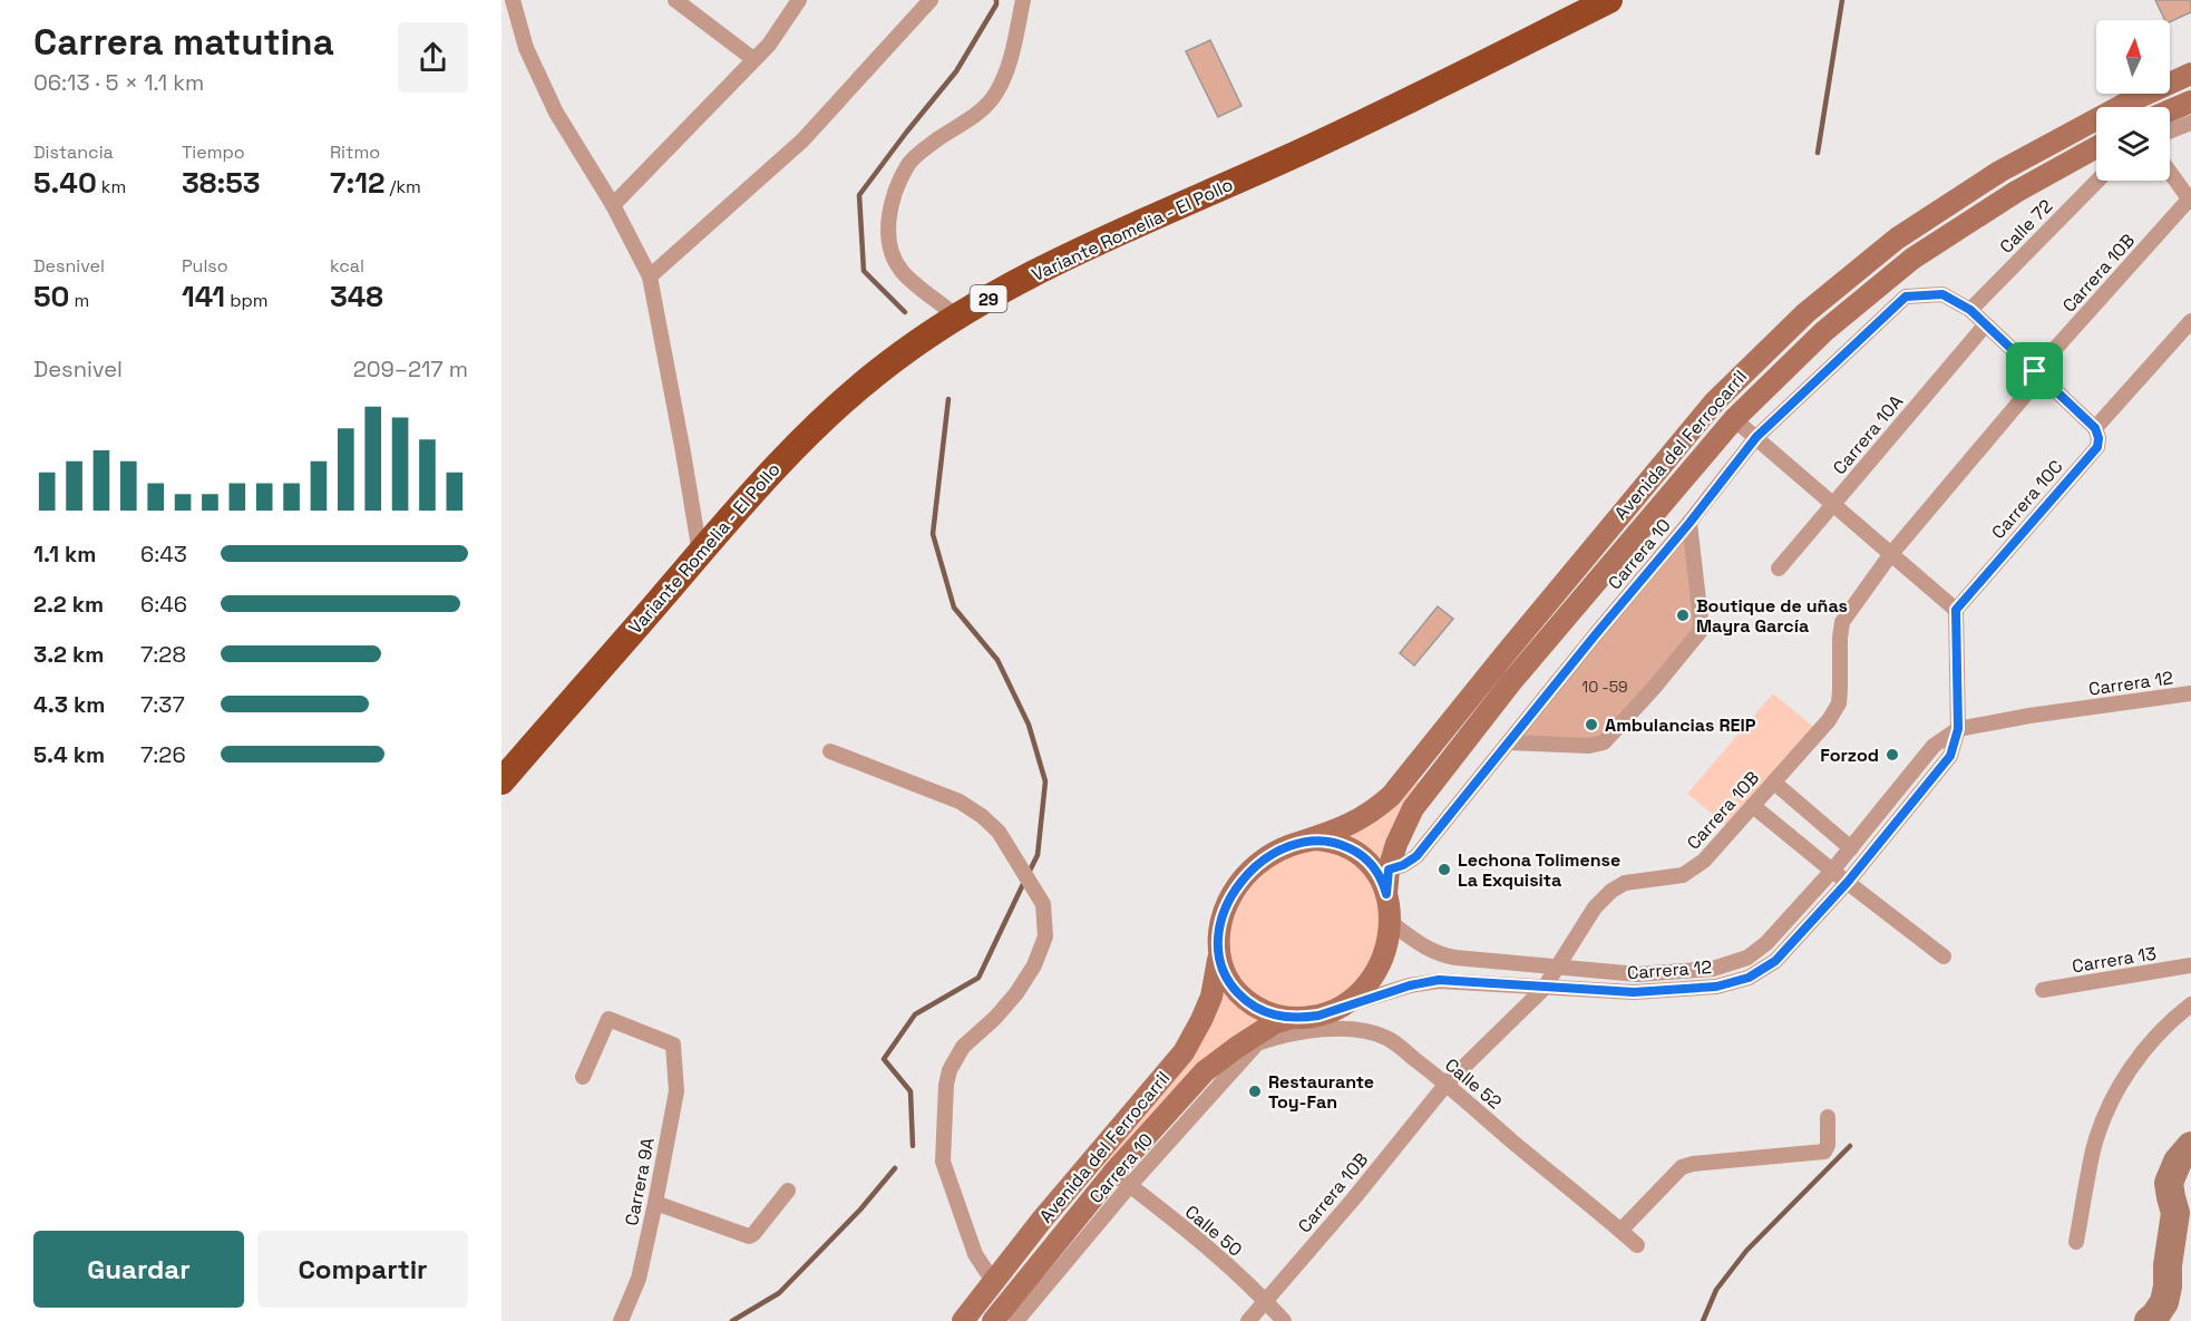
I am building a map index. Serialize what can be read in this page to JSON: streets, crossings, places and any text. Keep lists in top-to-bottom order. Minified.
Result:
{"streets":{"highway":["Variante Romelia - El Pollo","29"],"main road":["Avenida del Ferrocarril"],"street":["Calle 72","Carrera 10B","Carrera 10A","Carrera 10C","Carrera 10","Carrera 12","Carrera 13","Calle 52","Carrera 9A","Calle 50"]},"crossings":[["Calle 72","Carrera 10"],["Carrera 10B","Carrera 12"],["Carrera 10B","Calle 52"],["Carrera 10B","Calle 50"],["Avenida del Ferrocarril","Carrera 10"],["Avenida del Ferrocarril","Carrera 12"],["Avenida del Ferrocarril","Calle 50"],["Carrera 10","Calle 52"],["Carrera 10","Calle 50"]],"places":["Boutique de uñas Mayra García","Ambulancias REIP","Forzod","Lechona Tolimense La Exquisita","Restaurante Toy-Fan"],"house_numbers":["10 -59"],"north":"top","page":{"heading":["Carrera matutina","06:13 · 5 × 1.1 km"],"stats":[["Distancia","5.40 km"],["Tiempo","38:53"],["Ritmo","7:12 /km"],["Desnivel","50 m"],["Pulso","141 bpm"],["kcal","348"]],"chart":["Desnivel","209–217 m"],"list":[{"name":"1.1 km","note":"6:43"},{"name":"2.2 km","note":"6:46"},{"name":"3.2 km","note":"7:28"},{"name":"4.3 km","note":"7:37"},{"name":"5.4 km","note":"7:26"}],"buttons":["Guardar","Compartir"]}}
